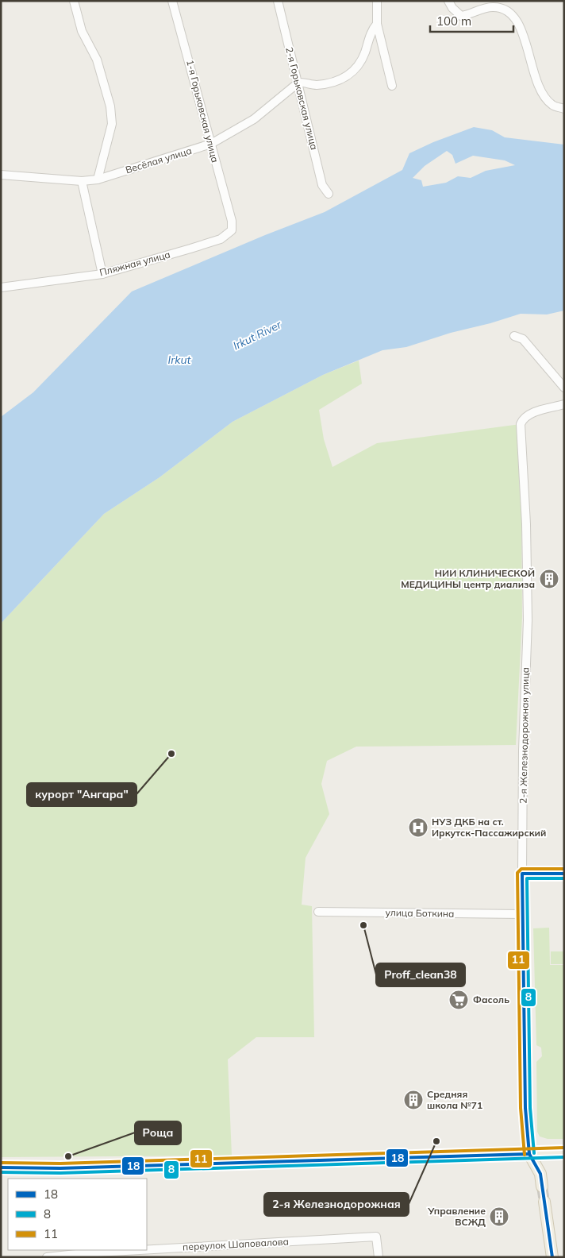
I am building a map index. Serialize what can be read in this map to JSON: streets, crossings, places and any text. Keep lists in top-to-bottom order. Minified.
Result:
{"streets":{"main road":["2-я Железнодорожная улица"],"street":["2-я Горьковская улица","1-я Горьковская улица","Весёлая улица","Пляжная улица","улица Боткина","переулок Шаповалова"]},"crossings":[["2-я Горьковская улица","Весёлая улица"],["1-я Горьковская улица","Весёлая улица"],["1-я Горьковская улица","Пляжная улица"],["2-я Железнодорожная улица","улица Боткина"]],"water":["Irkut River","Irkut"],"places":{"building":["НИИ КЛИНИЧЕСКОЙ МЕДИЦИНЫ центр диализа","Средняя школа №71","Управление ВСЖД"],"other":["курорт \"Ангара\"","Proff_clean38","2-я Железнодорожная","Роща"],"hospital":["НУЗ ДКБ на ст. Иркутск-Пассажирский"],"supermarket":["Фасоль"]},"lines":["transit line 11","transit line 18","transit line 8"],"legend":["18","8","11"],"scale_bar":"100 m"}
